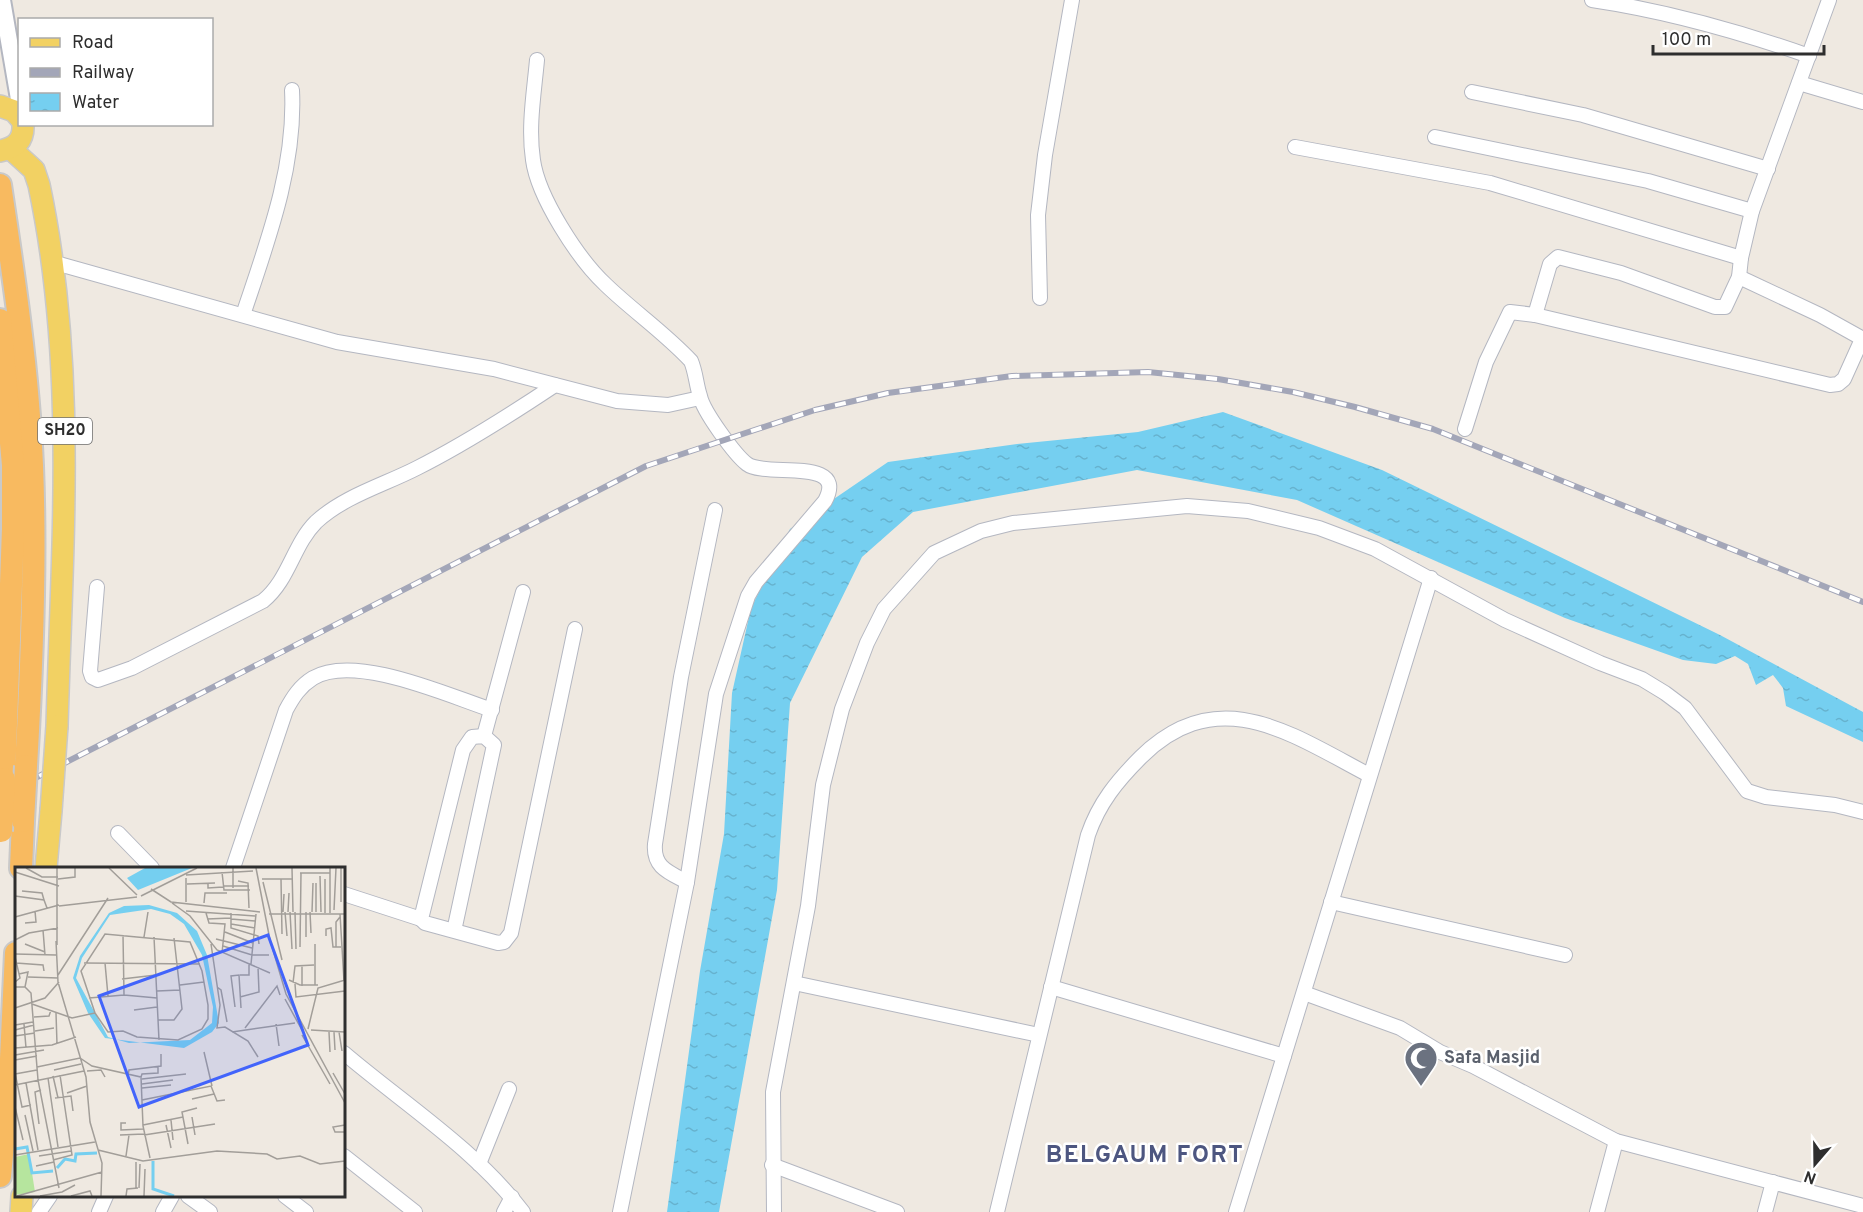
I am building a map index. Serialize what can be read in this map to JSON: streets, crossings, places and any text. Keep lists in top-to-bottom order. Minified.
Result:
{"streets":{"main road":["SH20"]},"districts":["BELGAUM FORT"],"places":{"mosque":["Safa Masjid"]},"legend":["Road","Railway","Water"],"scale_bar":"100 m","north":"bottom"}
